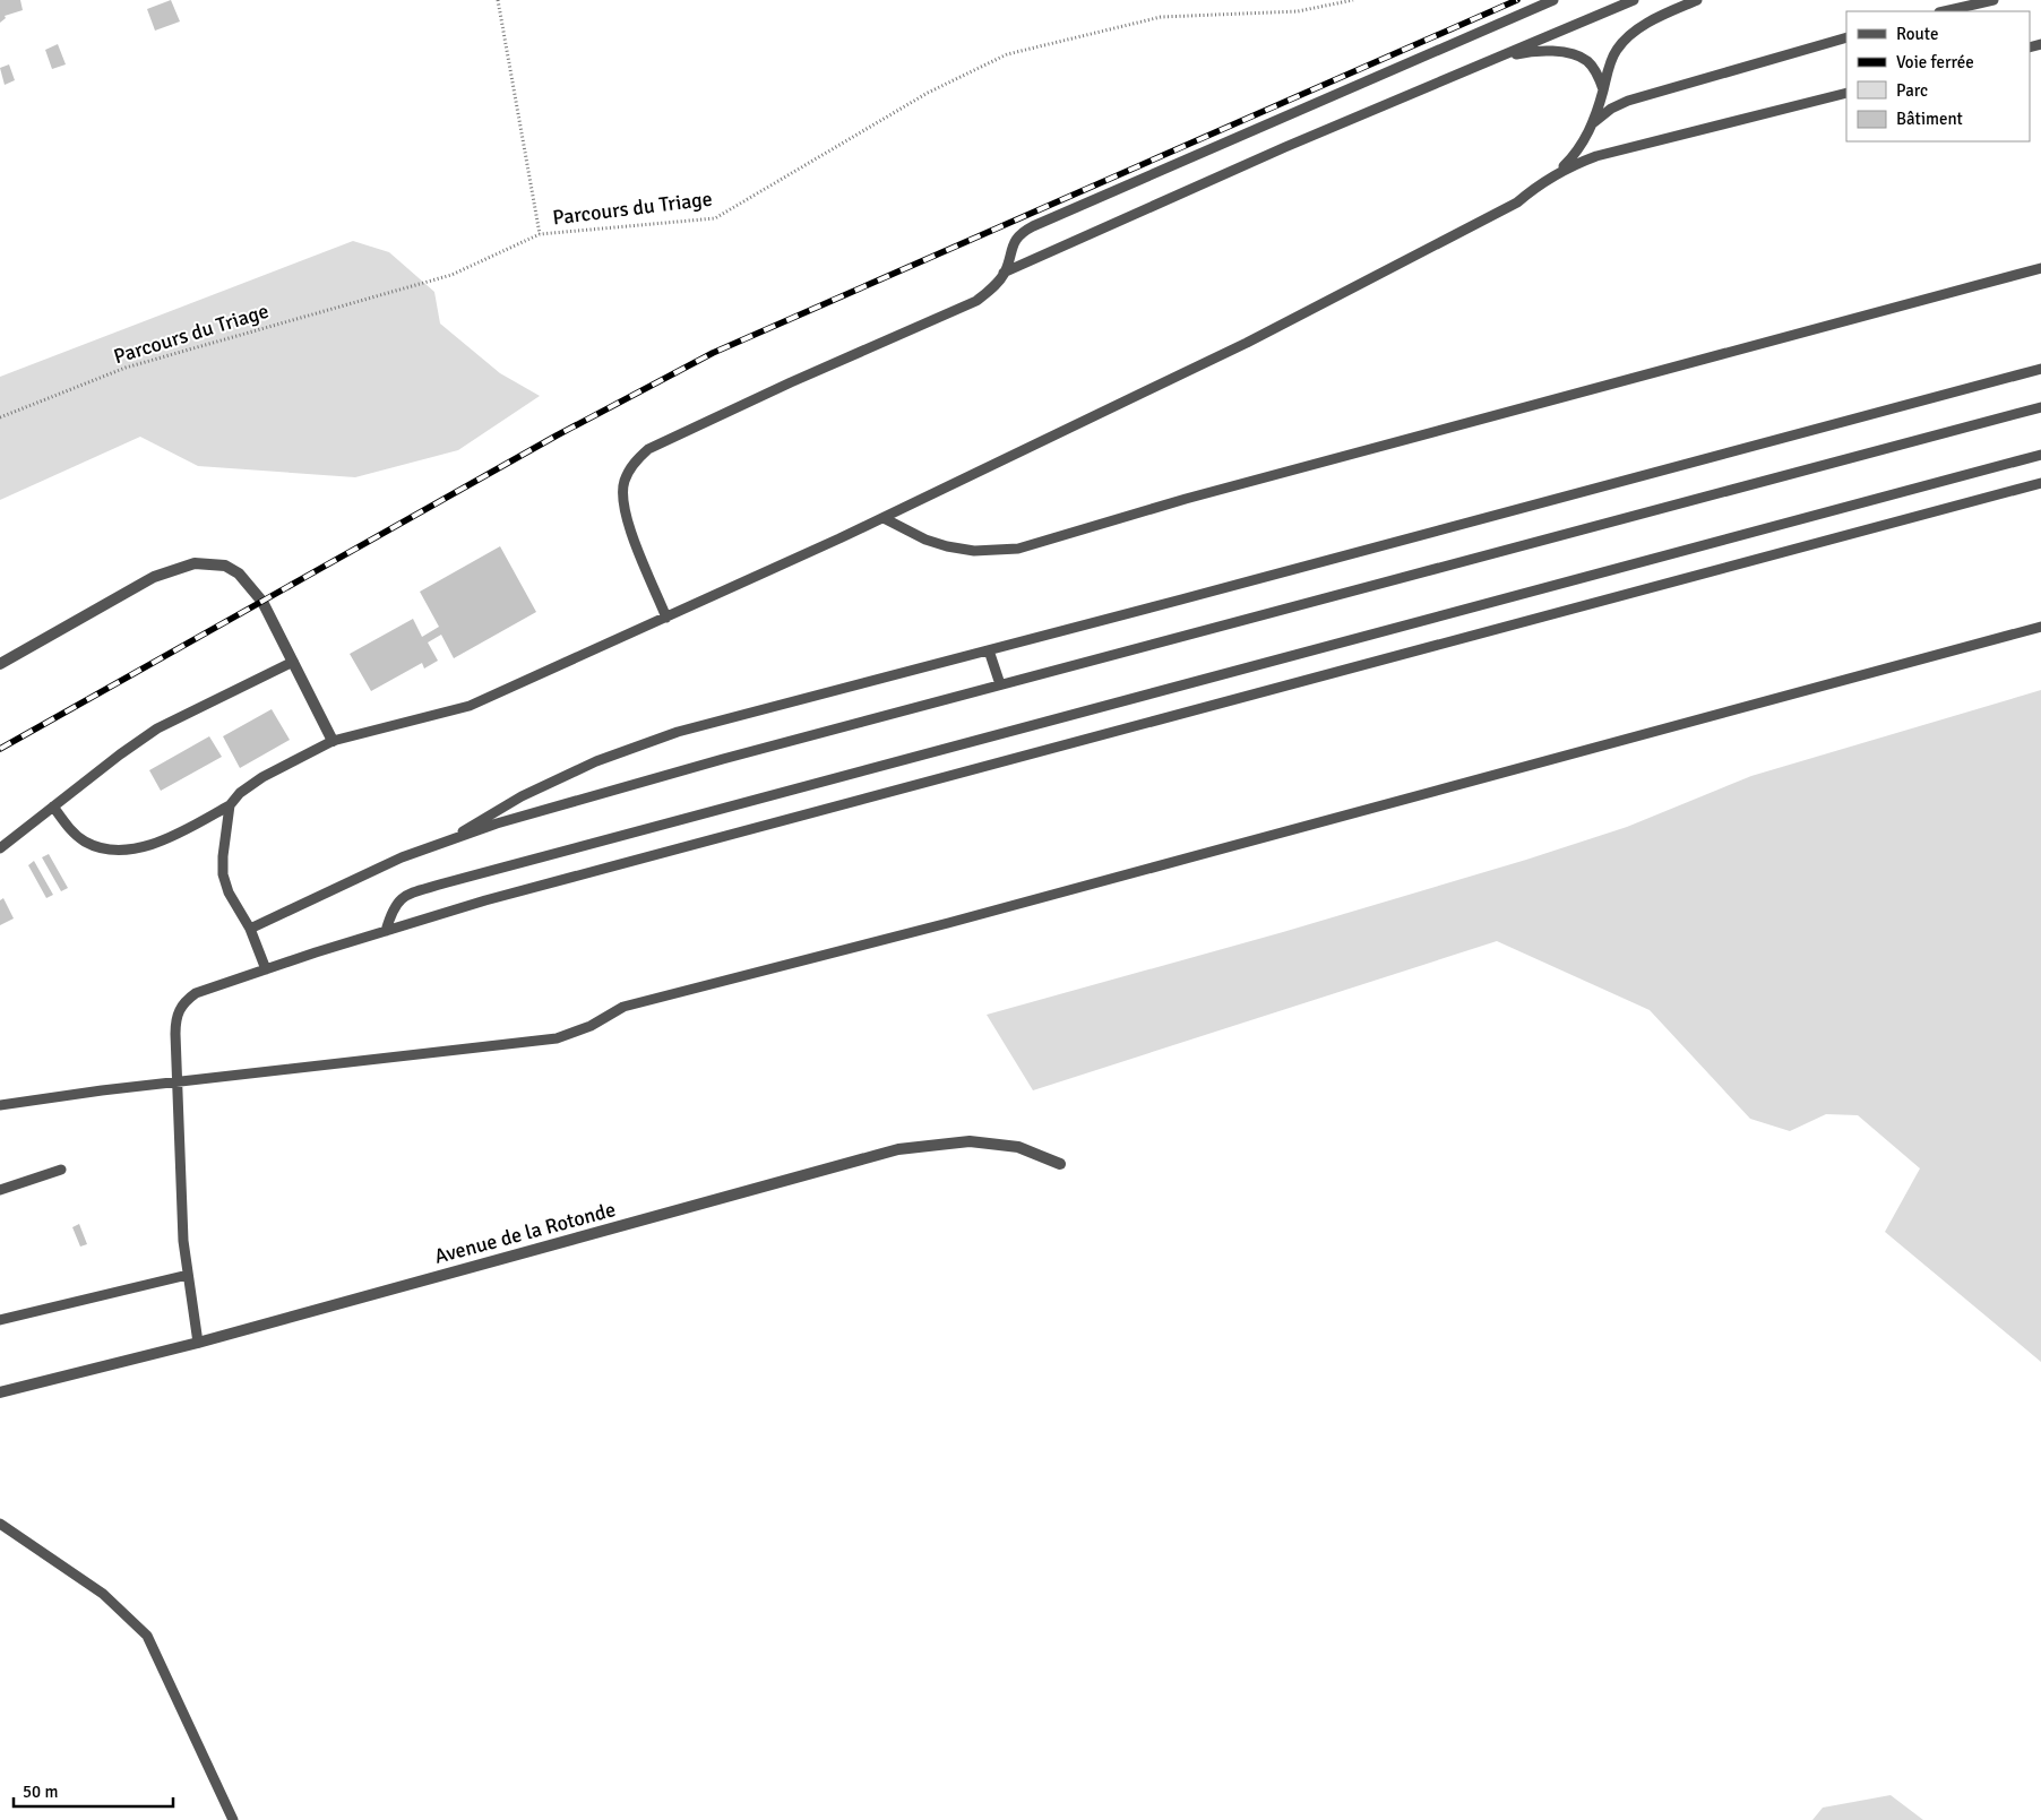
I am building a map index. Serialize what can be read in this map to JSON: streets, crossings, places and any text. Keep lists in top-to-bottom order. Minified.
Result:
{"streets":{"street":["Avenue de la Rotonde"],"path":["Parcours du Triage"]},"legend":["Route","Voie ferrée","Parc","Bâtiment"],"scale_bar":"50 m"}
